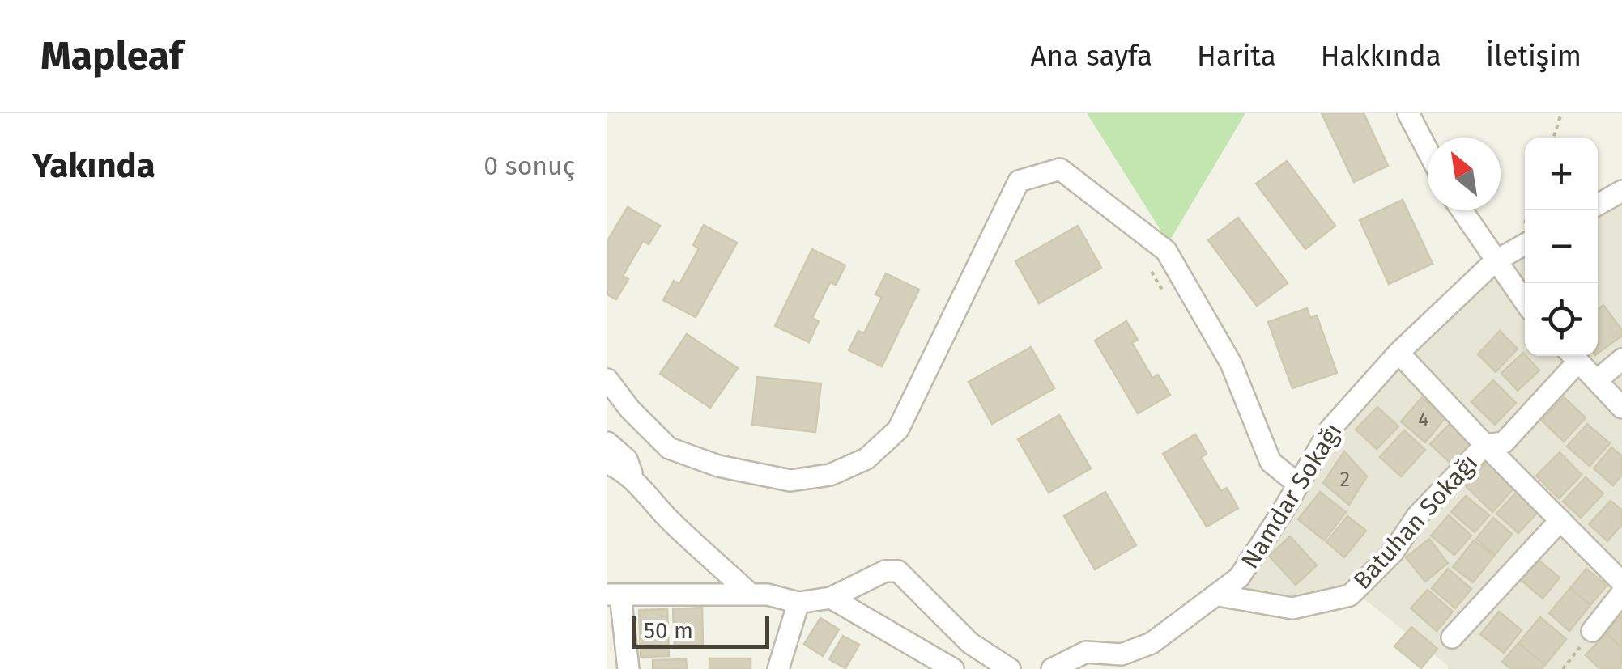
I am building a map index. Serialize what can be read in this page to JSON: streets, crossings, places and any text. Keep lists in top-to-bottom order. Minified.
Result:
{"streets":{"street":["Namdar Sokağı","Batuhan Sokağı"]},"crossings":[["Namdar Sokağı","Batuhan Sokağı"]],"house_numbers":["4","2"],"scale_bar":"50 m","north":"top left","page":{"header":"Mapleaf","nav":["Ana sayfa","Harita","Hakkında","İletişim"],"heading":["Yakında","0 sonuç"],"map_buttons":["+","−"],"scale":"50 m"}}
